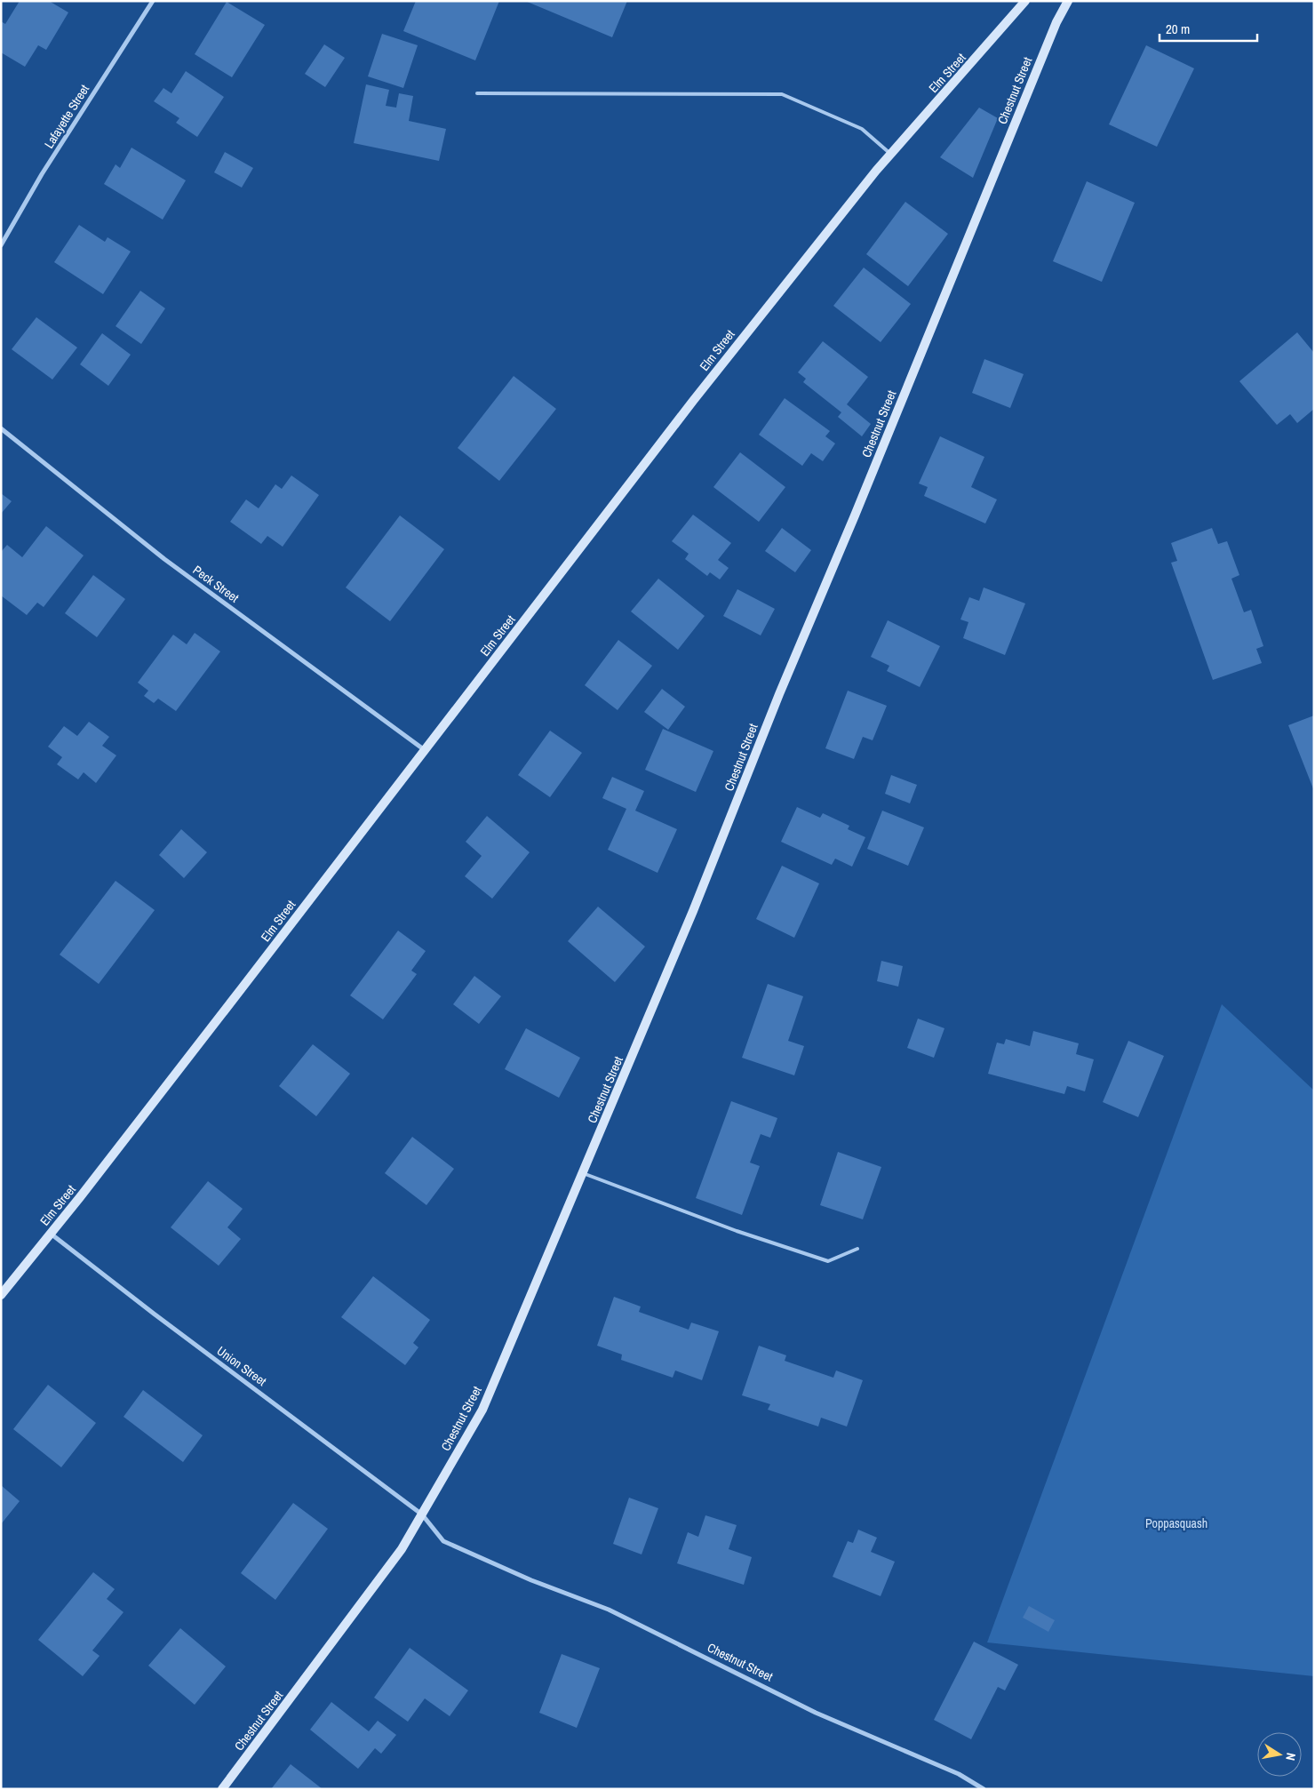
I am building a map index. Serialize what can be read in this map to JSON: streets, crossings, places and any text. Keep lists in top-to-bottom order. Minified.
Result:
{"streets":{"street":["Elm Street","Chestnut Street","Lafayette Street","Peck Street","Union Street"]},"crossings":[["Elm Street","Peck Street"],["Elm Street","Union Street"],["Chestnut Street","Union Street"]],"parks":["Poppasquash"],"scale_bar":"20 m","north":"right"}
